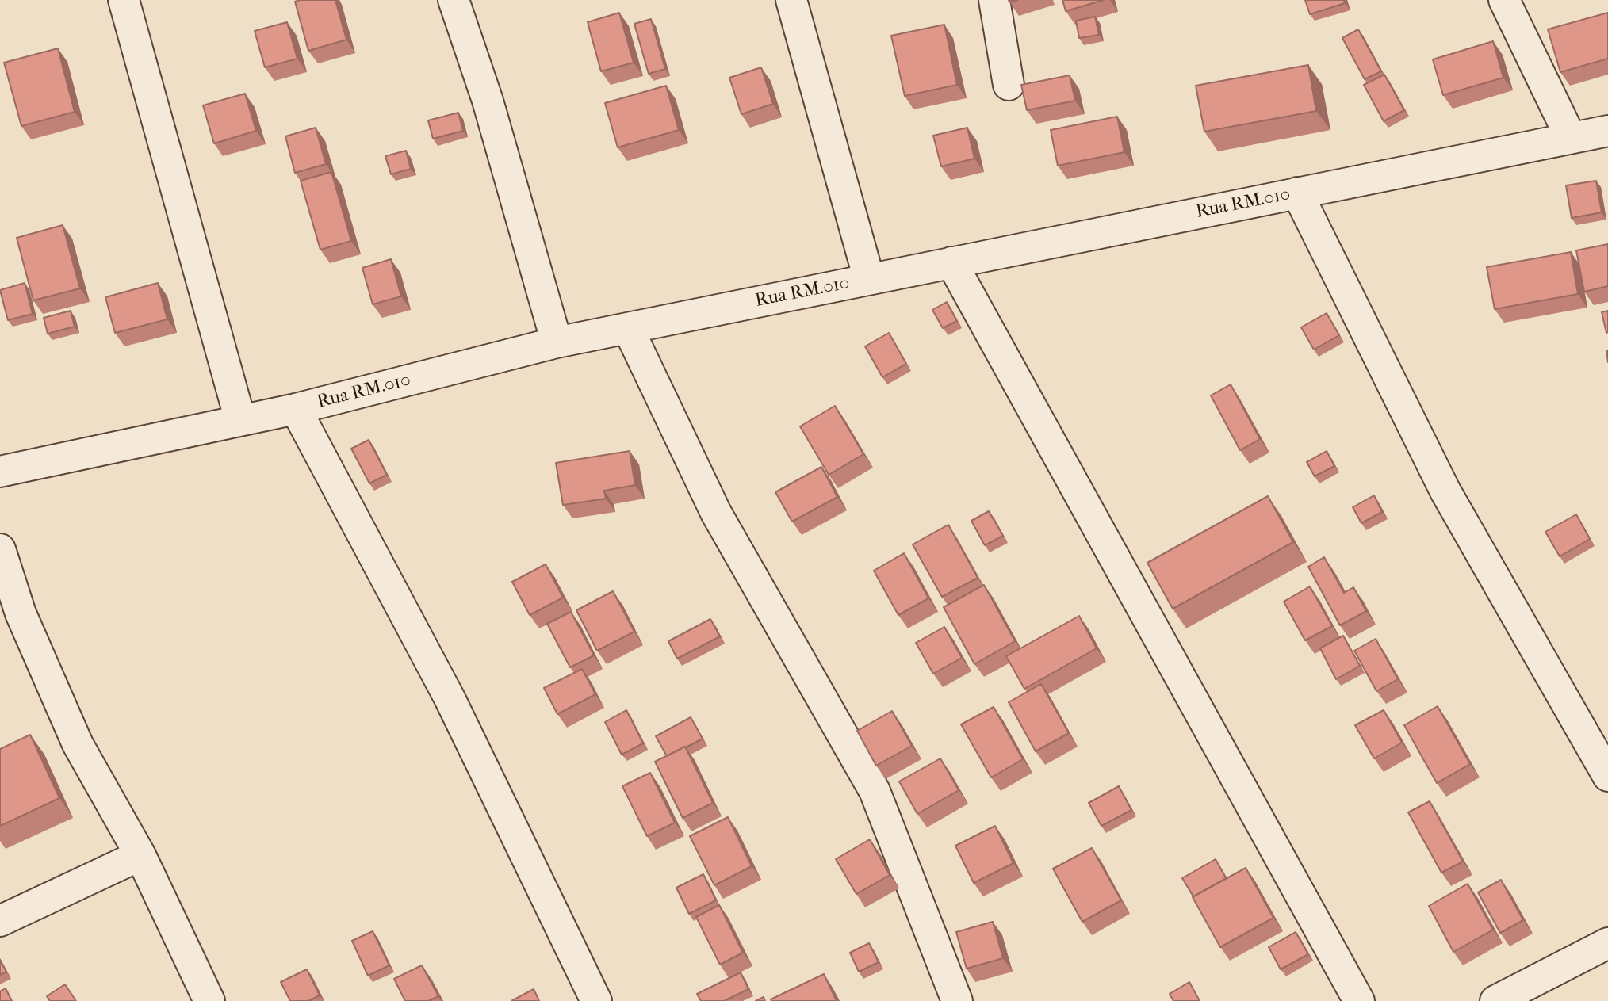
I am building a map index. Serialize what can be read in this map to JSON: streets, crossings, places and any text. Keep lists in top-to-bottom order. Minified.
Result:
{"streets":{"street":["Rua RM.010"]}}
